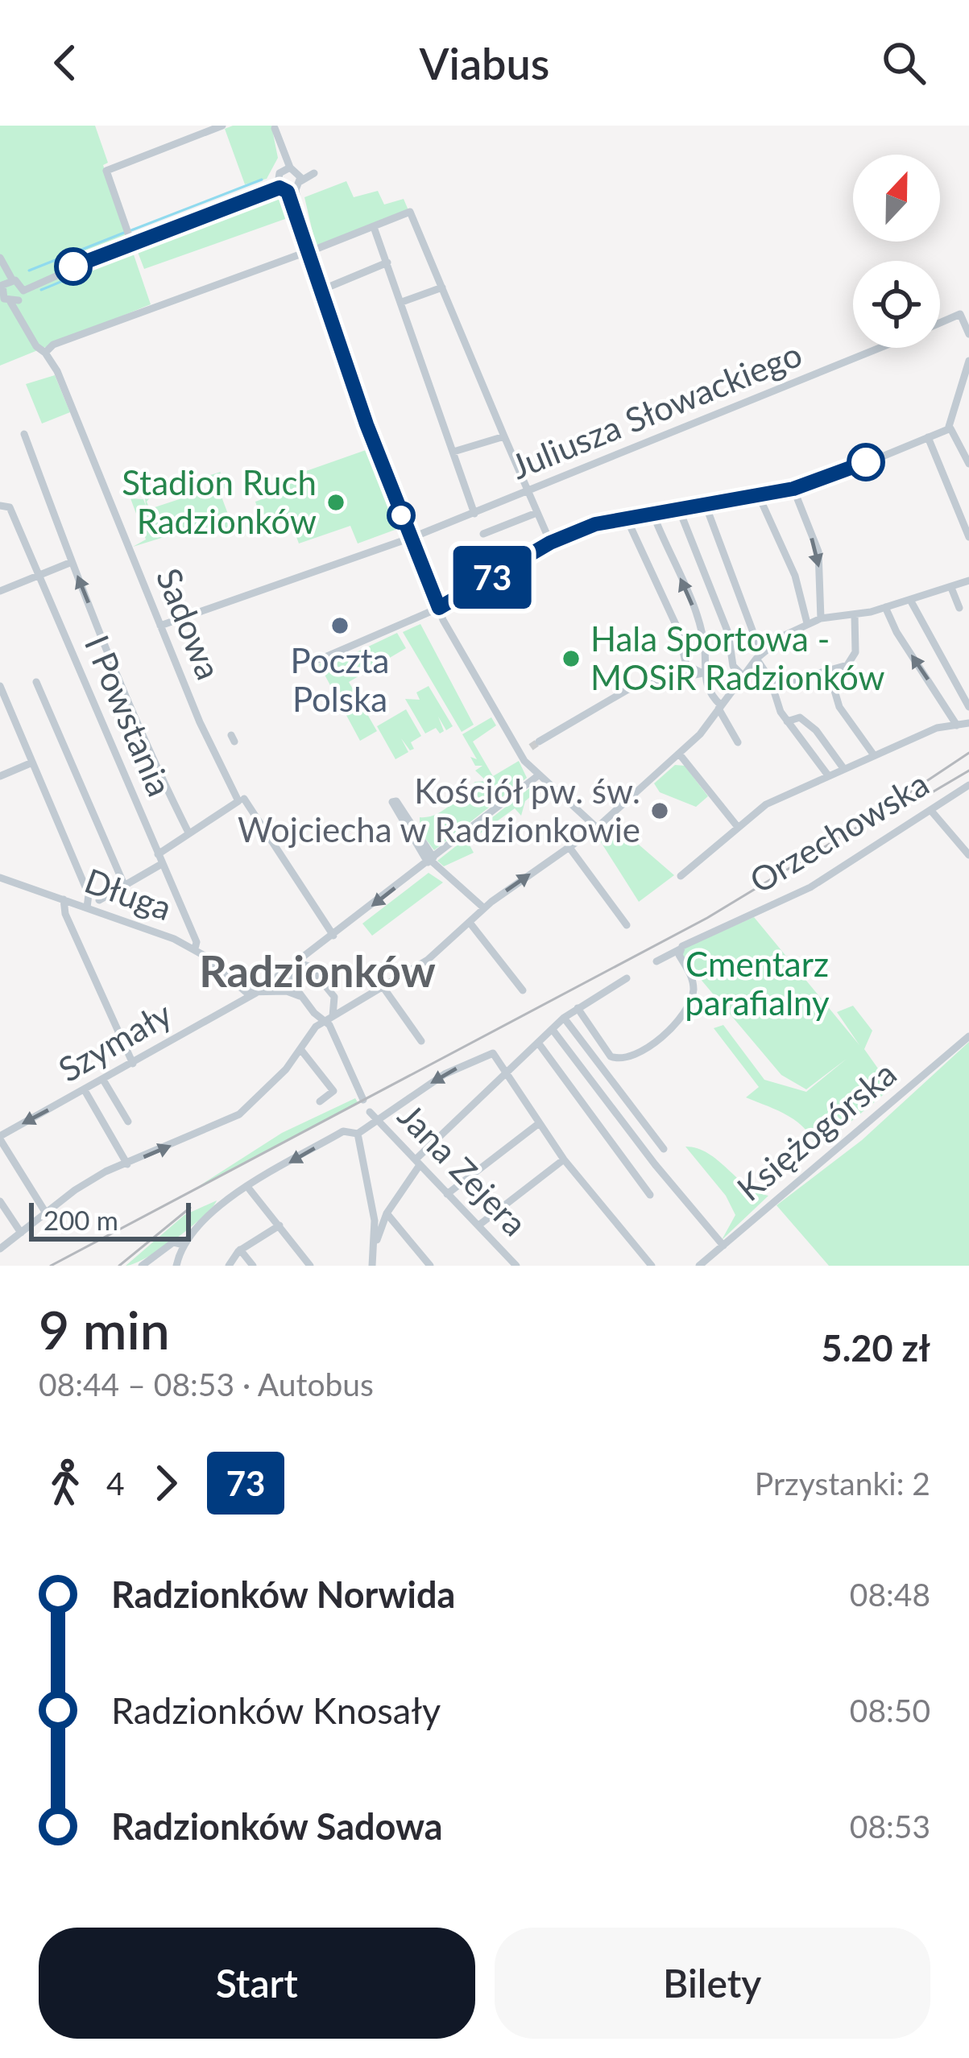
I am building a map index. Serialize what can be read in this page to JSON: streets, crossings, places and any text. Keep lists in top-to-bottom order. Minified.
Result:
{"streets":{"street":["Juliusza Słowackiego","Sadowa","I Powstania","Orzechowska","Długa","Szymały","Księżogórska","Jana Zejera"]},"crossings":[["Juliusza Słowackiego","Sadowa"],["Sadowa","Szymały"],["I Powstania","Długa"],["Długa","Szymały"],["Szymały","Jana Zejera"]],"districts":["Radzionków"],"parks":["Cmentarz parafialny"],"places":["Stadion Ruch Radzionków","Poczta Polska","Hala Sportowa - MOSiR Radzionków","Kościół pw. św. Wojciecha w Radzionkowie"],"lines":["bus line 73"],"scale_bar":"200 m","north":"top","page":{"header":"Viabus","on_map":"73","scale":"200 m","heading":["9 min","08:44 – 08:53 · Autobus","5.20 zł"],"legs":["4","73","Przystanki: 2"],"list":[{"name":"Radzionków Norwida","value":"08:48"},{"name":"Radzionków Knosały","value":"08:50"},{"name":"Radzionków Sadowa","value":"08:53"}],"buttons":["Start","Bilety"]}}
